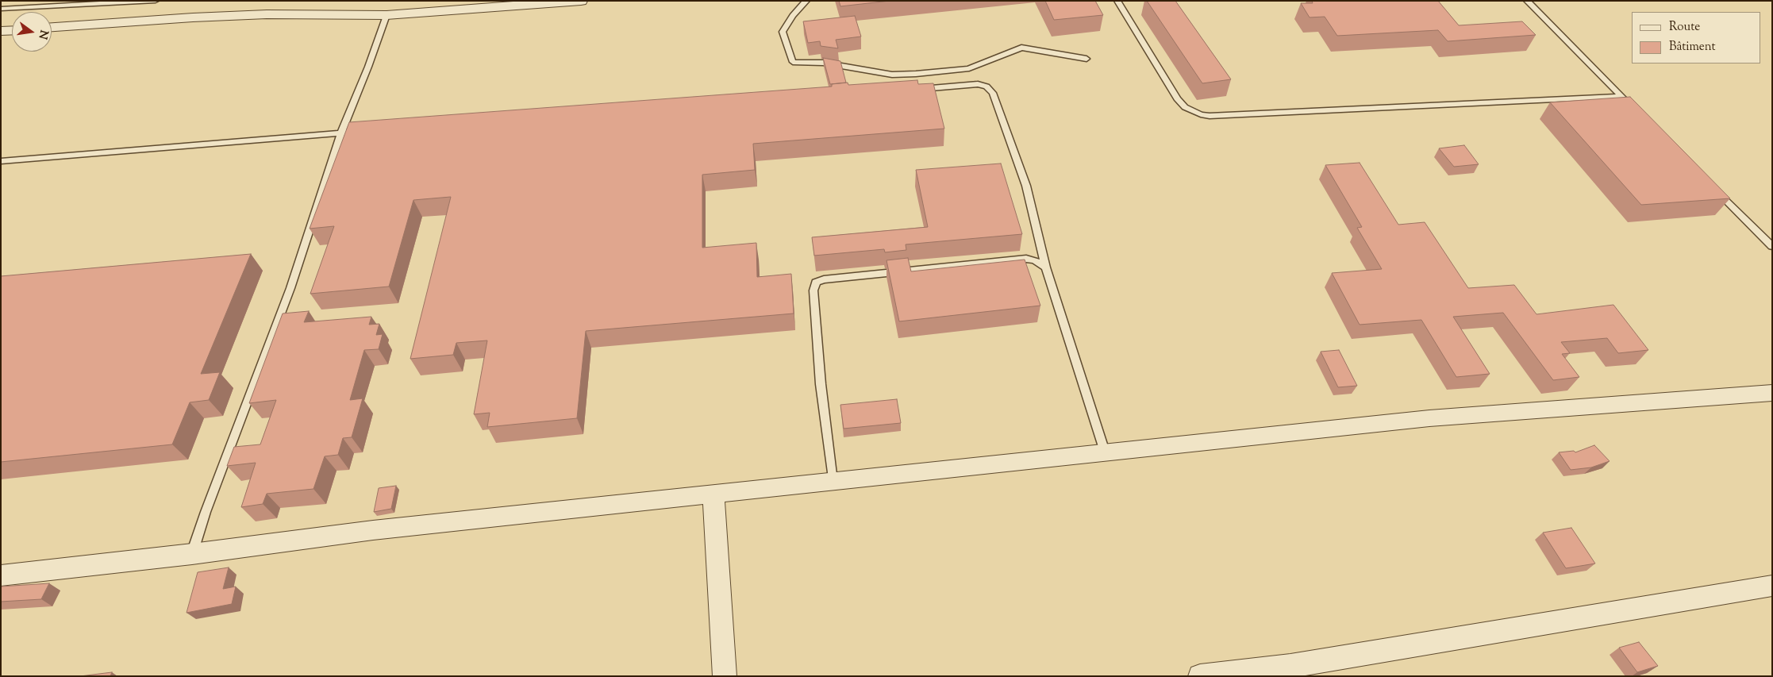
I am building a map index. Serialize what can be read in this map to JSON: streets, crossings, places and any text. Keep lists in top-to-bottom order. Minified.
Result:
{"legend":["Route","Bâtiment"],"north":"right"}
